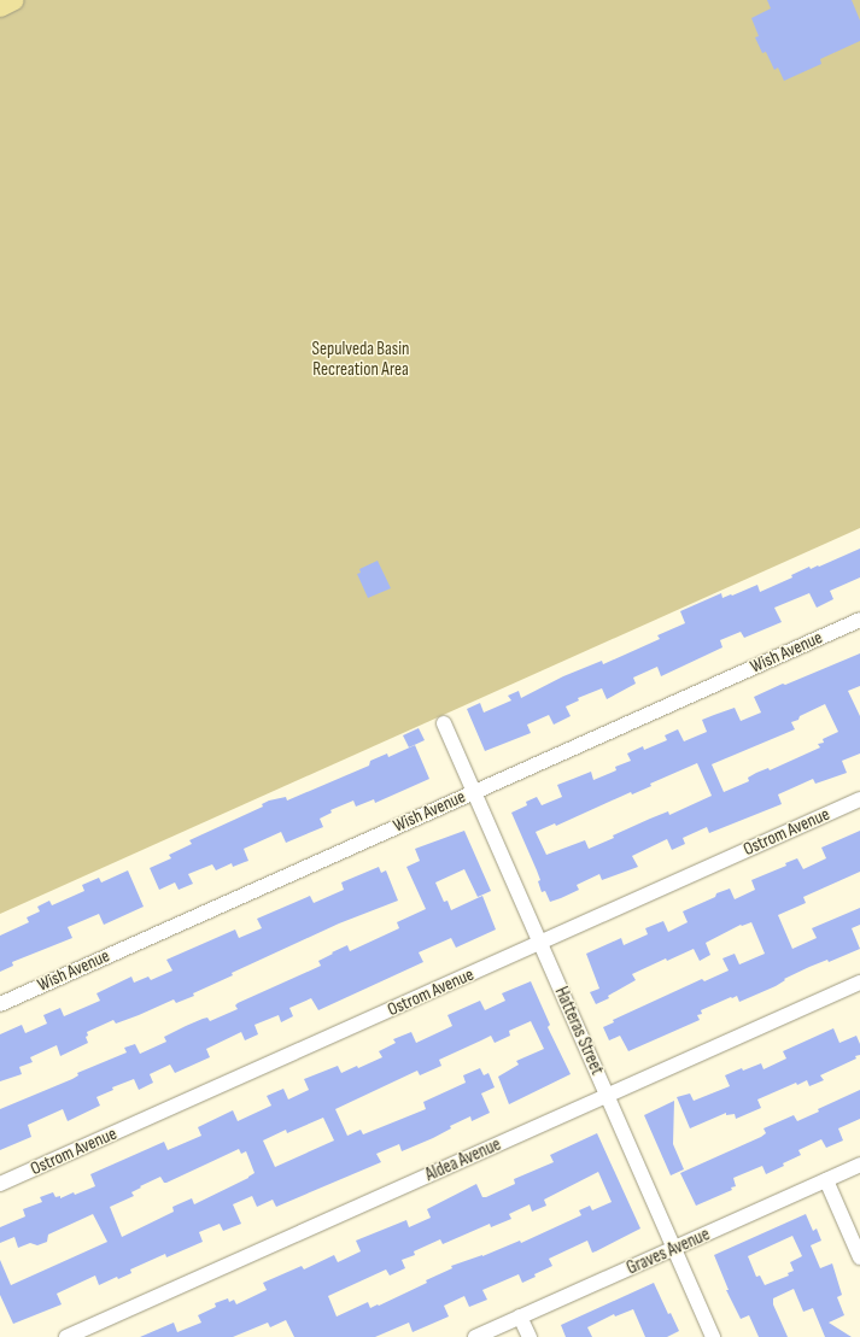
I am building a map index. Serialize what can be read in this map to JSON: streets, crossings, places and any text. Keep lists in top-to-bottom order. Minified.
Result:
{"streets":{"street":["Wish Avenue","Ostrom Avenue","Hatteras Street","Aldea Avenue","Graves Avenue"]},"crossings":[["Wish Avenue","Hatteras Street"],["Ostrom Avenue","Hatteras Street"],["Hatteras Street","Aldea Avenue"],["Hatteras Street","Graves Avenue"]],"parks":["Sepulveda Basin Recreation Area"]}
